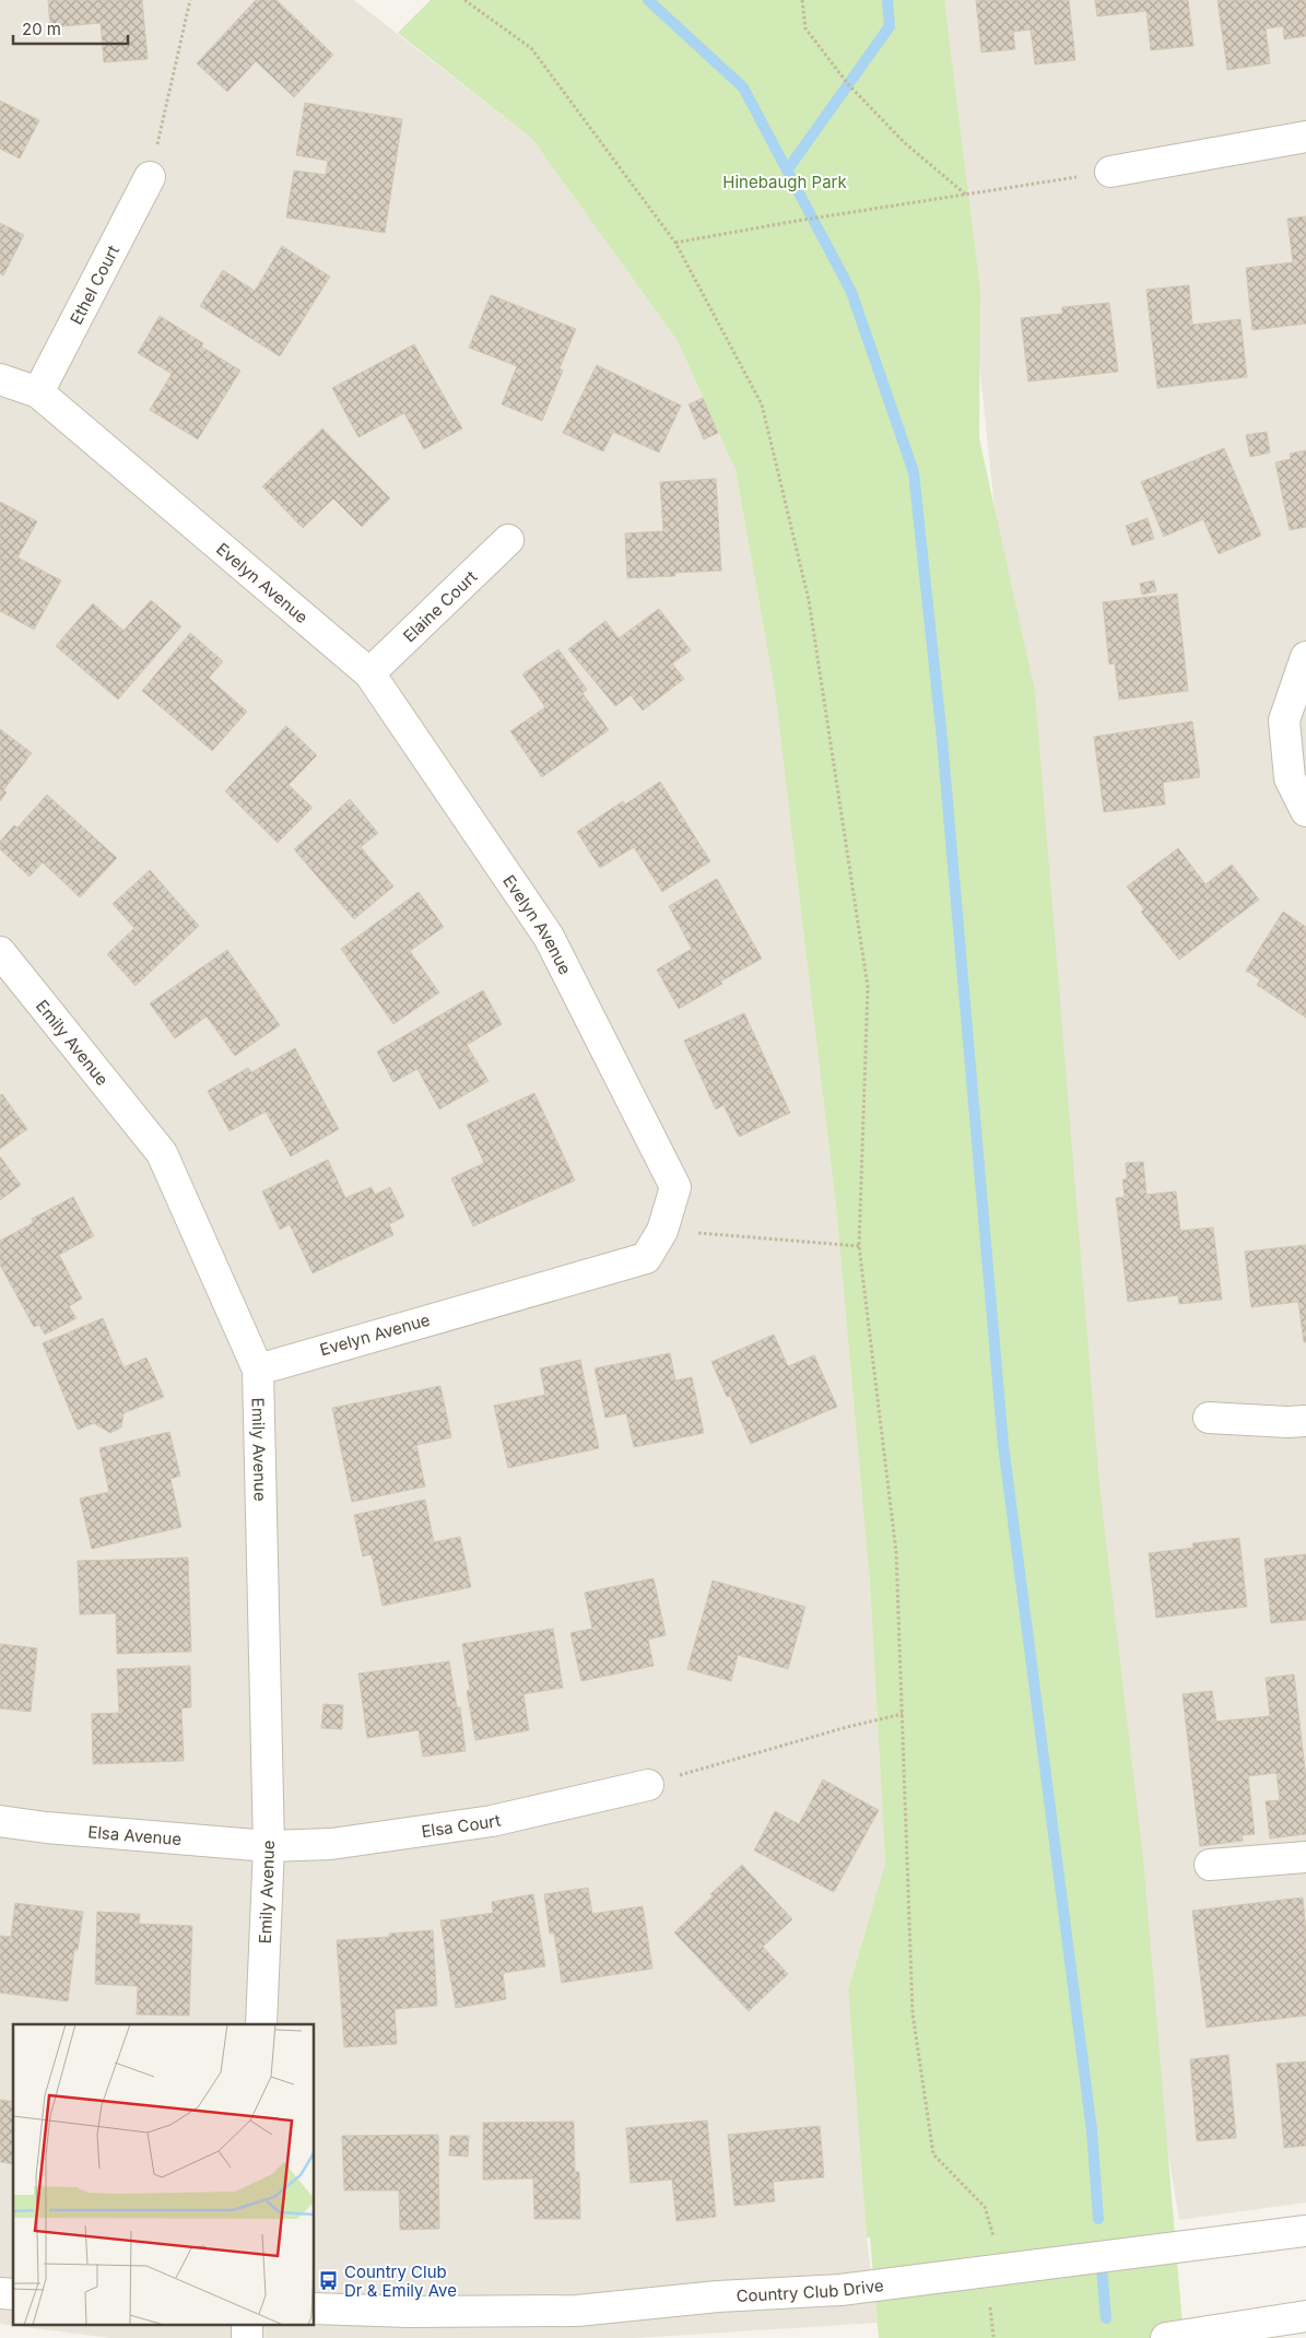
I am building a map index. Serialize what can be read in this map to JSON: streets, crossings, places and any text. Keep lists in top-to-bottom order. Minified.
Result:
{"streets":{"street":["Ethel Court","Evelyn Avenue","Elaine Court","Emily Avenue","Elsa Court","Elsa Avenue","Country Club Drive"]},"crossings":[["Ethel Court","Evelyn Avenue"],["Evelyn Avenue","Elaine Court"],["Evelyn Avenue","Emily Avenue"],["Emily Avenue","Elsa Court"],["Emily Avenue","Elsa Avenue"],["Elsa Court","Elsa Avenue"]],"parks":["Hinebaugh Park"],"places":{"bus stop":["Country Club Dr & Emily Ave"]},"scale_bar":"20 m"}
